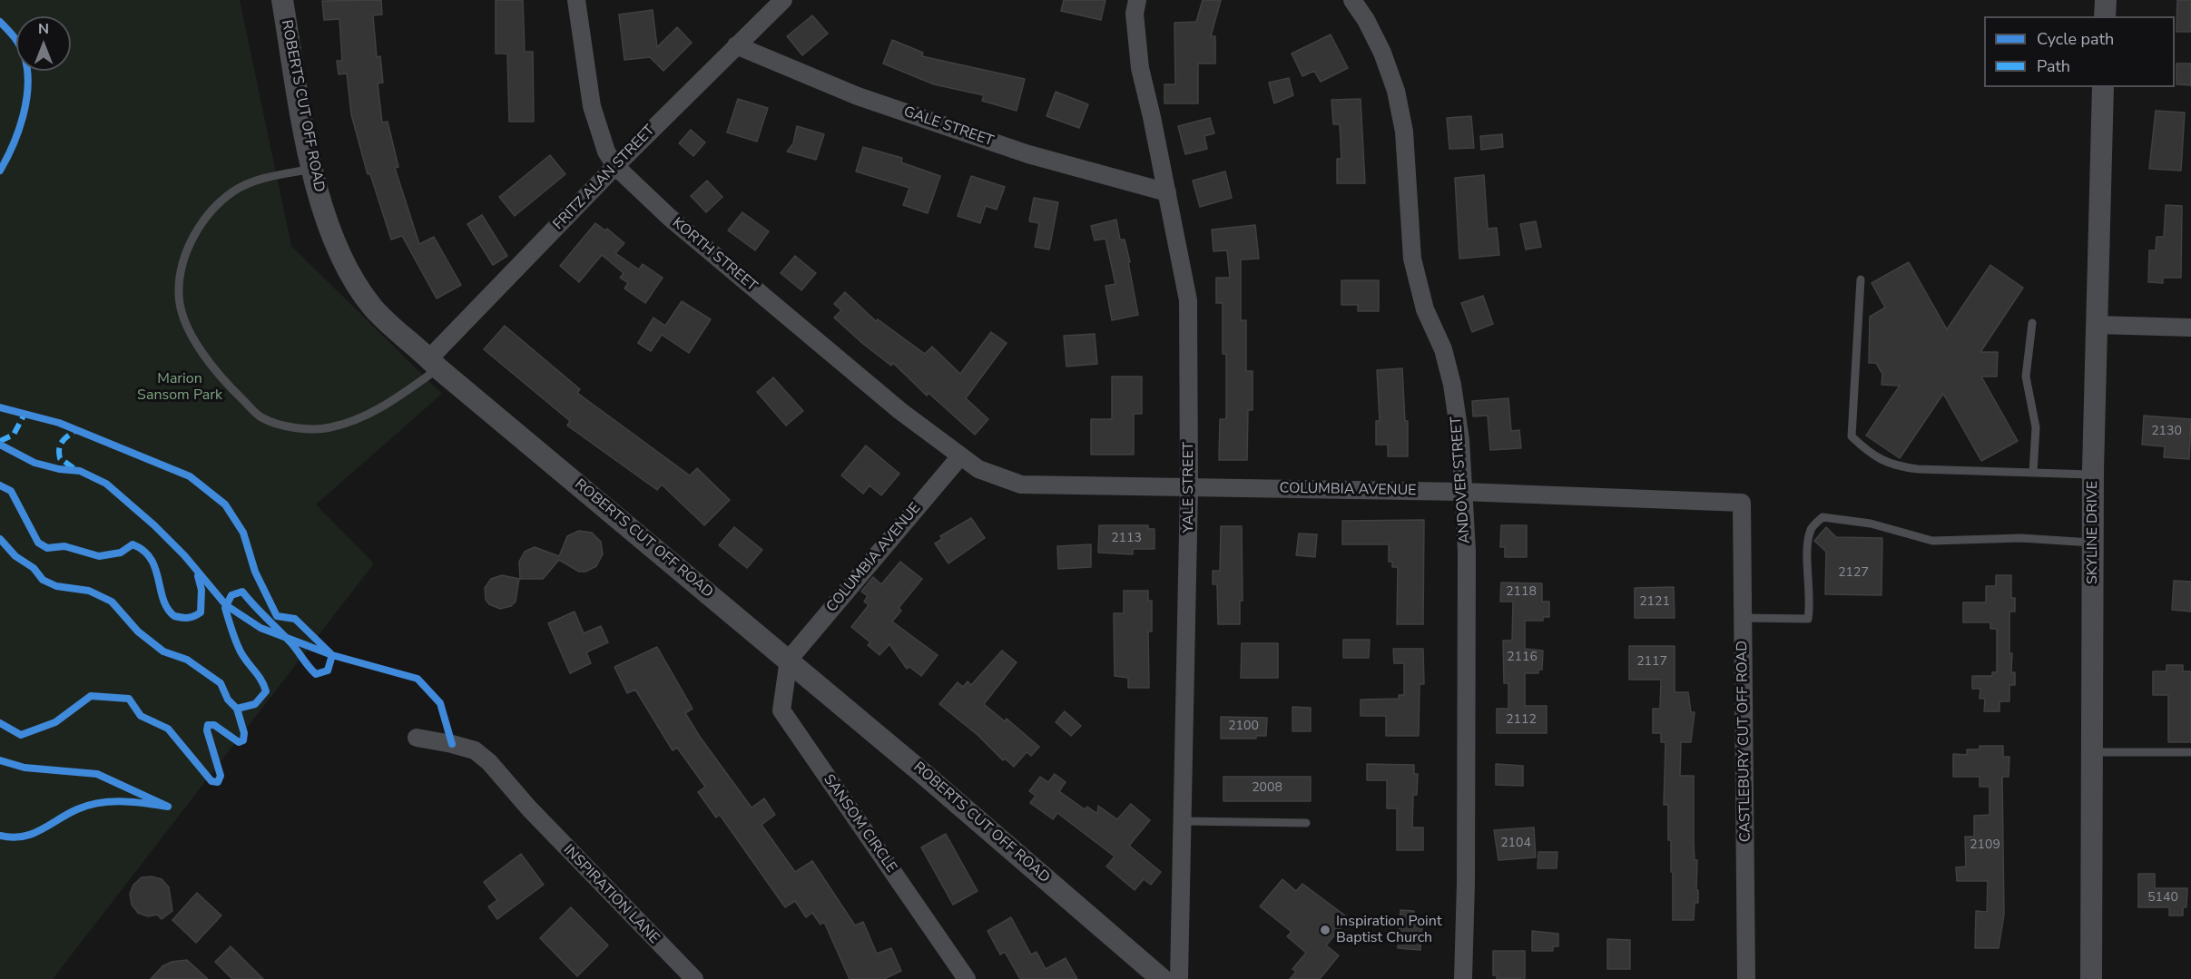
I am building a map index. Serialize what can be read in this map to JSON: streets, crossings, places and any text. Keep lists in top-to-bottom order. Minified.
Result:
{"streets":{"street":["ROBERTS CUT OFF ROAD","GALE STREET","FRITZ ALAN STREET","KORTH STREET","ANDOVER STREET","YALE STREET","COLUMBIA AVENUE","SKYLINE DRIVE","CASTLEBURY CUT OFF ROAD","SANSOM CIRCLE","INSPIRATION LANE"]},"crossings":[["ROBERTS CUT OFF ROAD","FRITZ ALAN STREET"],["ROBERTS CUT OFF ROAD","COLUMBIA AVENUE"],["ROBERTS CUT OFF ROAD","SANSOM CIRCLE"],["GALE STREET","FRITZ ALAN STREET"],["GALE STREET","YALE STREET"],["FRITZ ALAN STREET","KORTH STREET"],["KORTH STREET","COLUMBIA AVENUE"],["ANDOVER STREET","COLUMBIA AVENUE"],["YALE STREET","COLUMBIA AVENUE"],["COLUMBIA AVENUE","CASTLEBURY CUT OFF ROAD"],["COLUMBIA AVENUE","SANSOM CIRCLE"]],"parks":["Marion Sansom Park"],"places":["Inspiration Point Baptist Church"],"house_numbers":["2130","2113","2127","2118","2121","2116","2117","2112","2100","2008","2104","2109","5140"],"legend":["Cycle path","Path"],"north":"top"}
